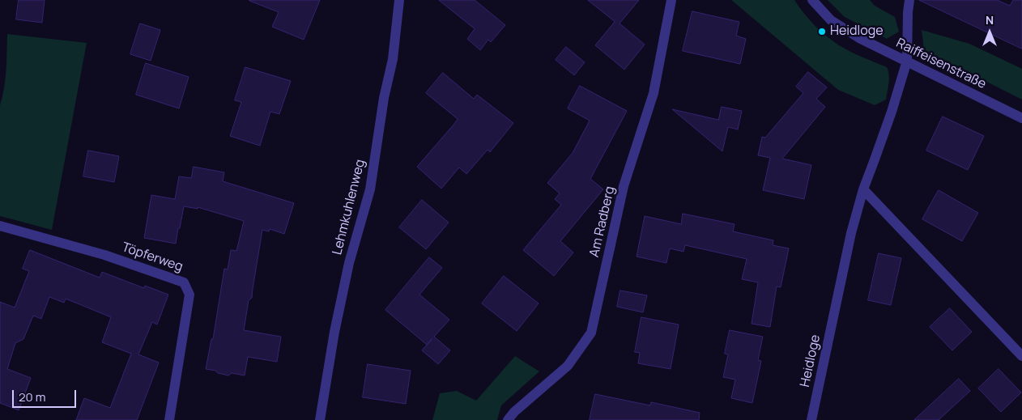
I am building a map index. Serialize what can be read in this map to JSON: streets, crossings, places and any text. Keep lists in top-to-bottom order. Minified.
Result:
{"streets":{"street":["Raiffeisenstraße","Lehmkuhlenweg","Am Radberg","Töpferweg","Heidloge"]},"crossings":[["Raiffeisenstraße","Heidloge"]],"places":["Heidloge"],"scale_bar":"20 m","north":"top"}
